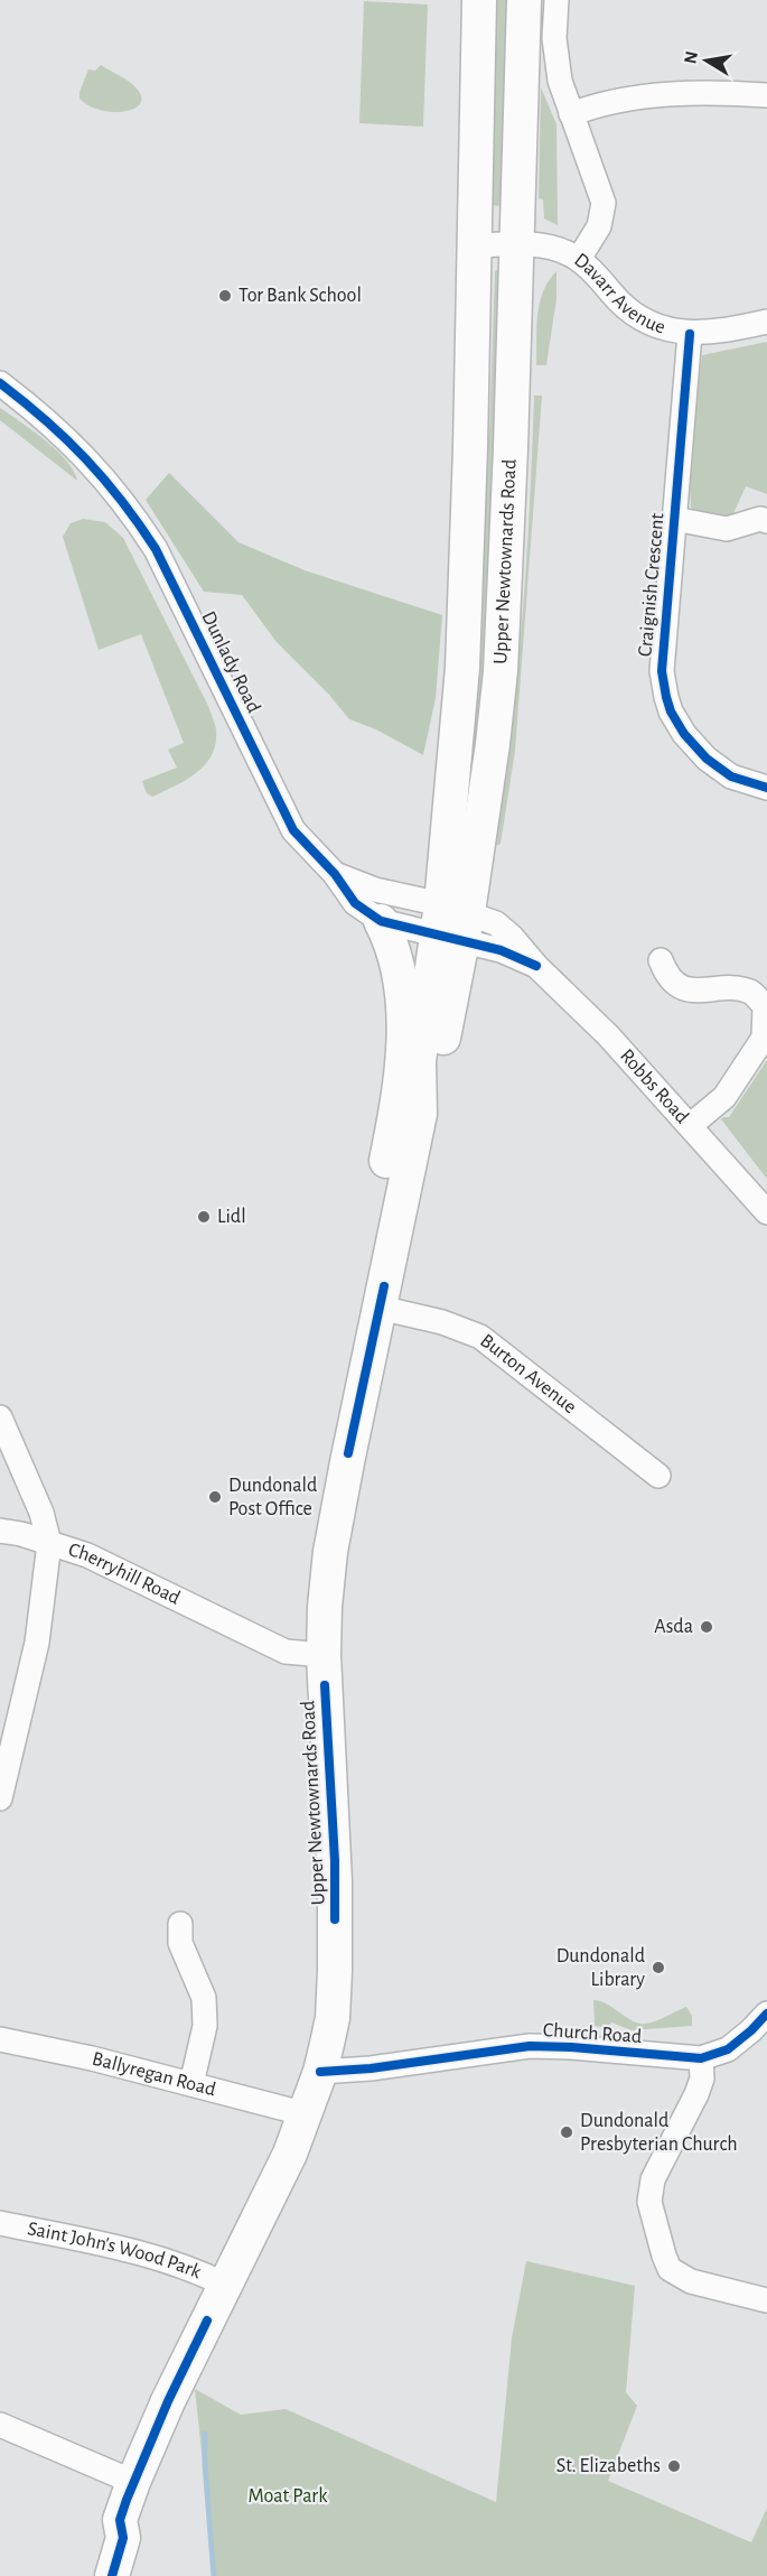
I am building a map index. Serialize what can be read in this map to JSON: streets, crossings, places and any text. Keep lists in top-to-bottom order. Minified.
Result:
{"streets":{"highway":["Upper Newtownards Road"],"street":["Davarr Avenue","Craignish Crescent","Dunlady Road","Robbs Road","Burton Avenue","Cherryhill Road","Church Road","Ballyregan Road","Saint John's Wood Park"]},"crossings":[["Davarr Avenue","Upper Newtownards Road"],["Davarr Avenue","Craignish Crescent"],["Upper Newtownards Road","Dunlady Road"],["Upper Newtownards Road","Robbs Road"],["Upper Newtownards Road","Burton Avenue"],["Upper Newtownards Road","Cherryhill Road"],["Upper Newtownards Road","Church Road"],["Upper Newtownards Road","Ballyregan Road"],["Upper Newtownards Road","Saint John's Wood Park"],["Dunlady Road","Robbs Road"]],"parks":["Moat Park"],"places":["Tor Bank School","Lidl","Dundonald Post Office","Asda","Dundonald Library","Dundonald Presbyterian Church","St. Elizabeths"],"north":"left"}
